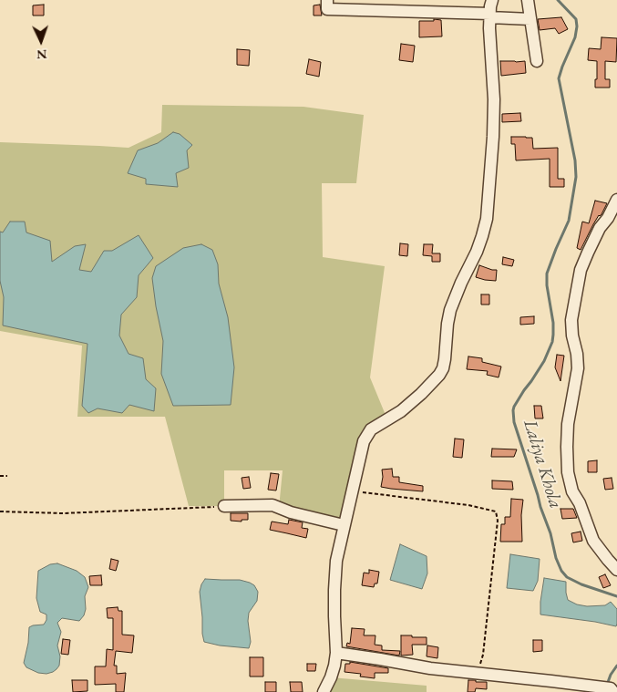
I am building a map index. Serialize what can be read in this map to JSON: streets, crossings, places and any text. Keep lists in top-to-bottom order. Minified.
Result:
{"water":["Laliya Khola"],"north":"bottom"}
